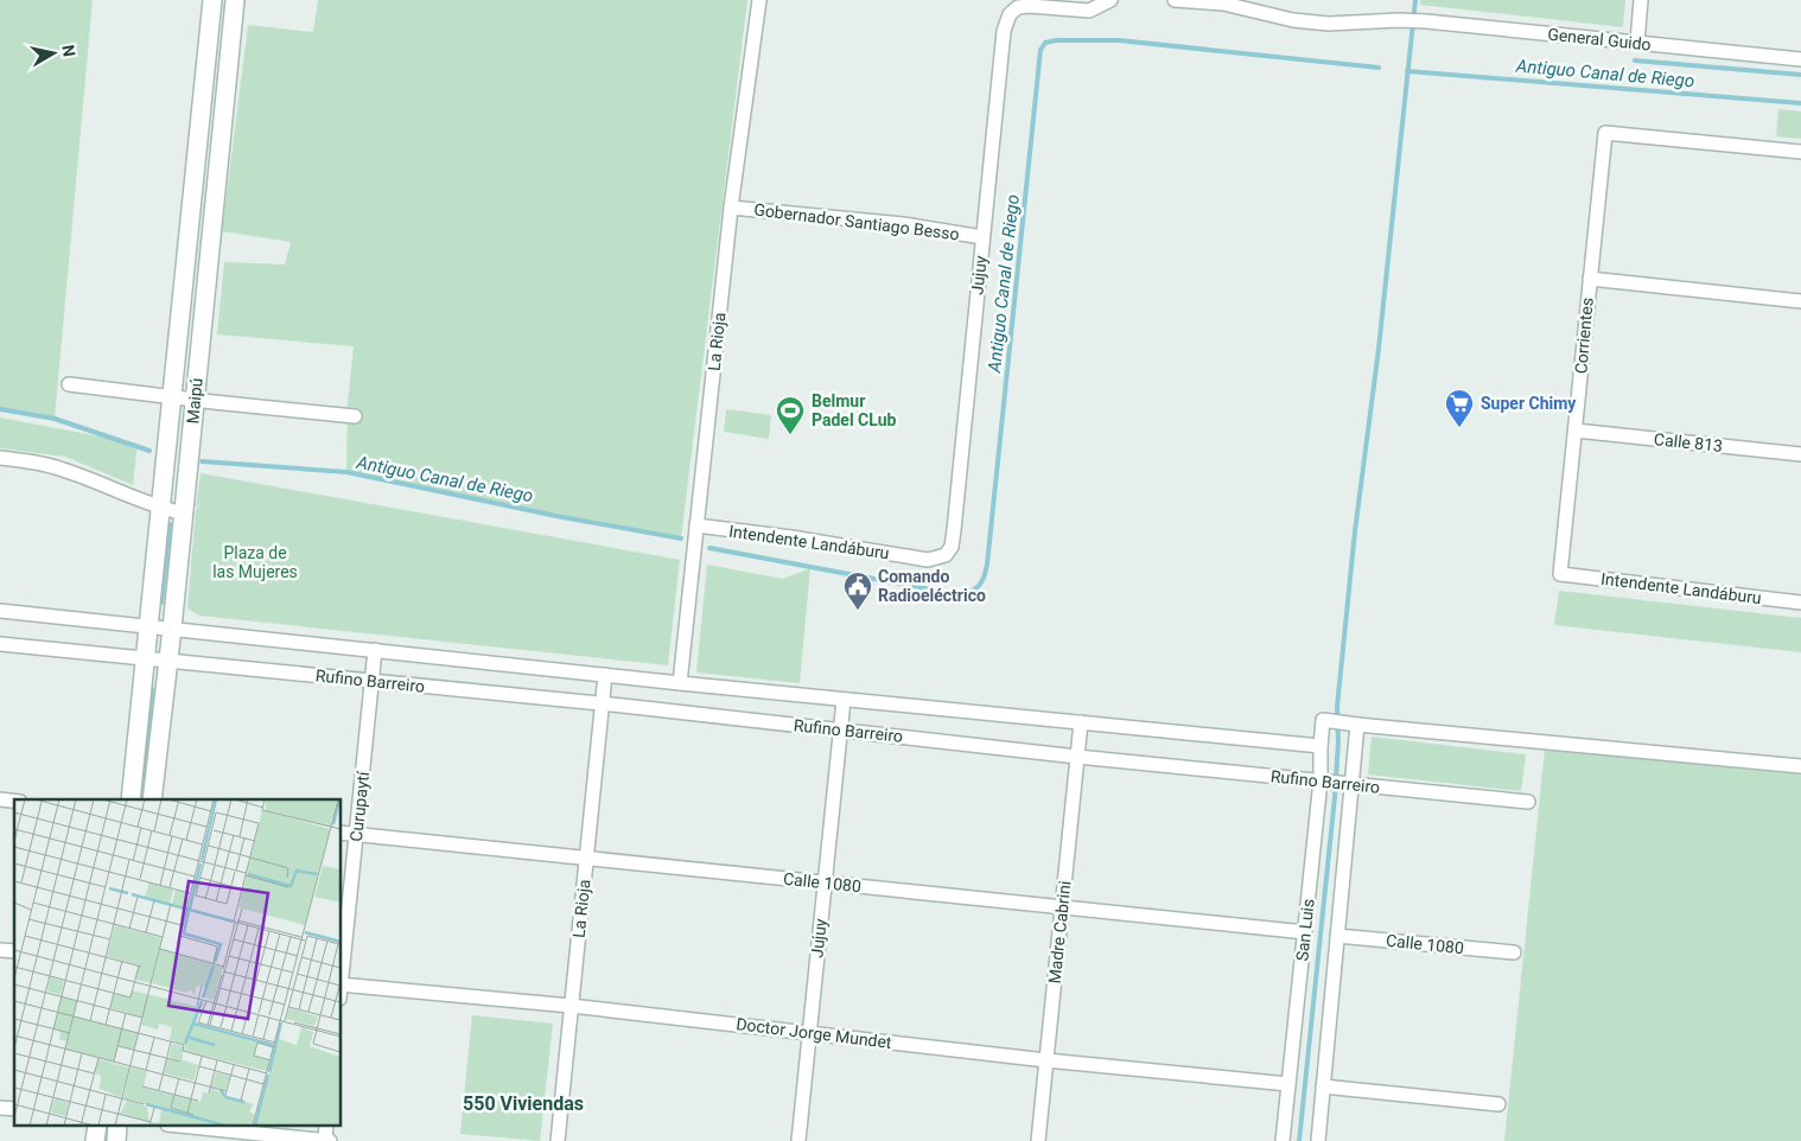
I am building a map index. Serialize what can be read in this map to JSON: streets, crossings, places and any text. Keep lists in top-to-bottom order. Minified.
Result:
{"streets":{"street":["General Guido","Gobernador Santiago Besso","Jujuy","Corrientes","La Rioja","Maipú","Calle 813","Intendente Landáburu","Rufino Barreiro","Curupaytí","Calle 1080","San Luis","Madre Cabrini","Doctor Jorge Mundet"]},"crossings":[["Gobernador Santiago Besso","Jujuy"],["Gobernador Santiago Besso","La Rioja"],["Jujuy","Intendente Landáburu"],["Jujuy","Rufino Barreiro"],["Jujuy","Calle 1080"],["Jujuy","Doctor Jorge Mundet"],["Corrientes","Calle 813"],["Corrientes","Intendente Landáburu"],["La Rioja","Intendente Landáburu"],["La Rioja","Rufino Barreiro"],["La Rioja","Calle 1080"],["La Rioja","Doctor Jorge Mundet"],["Maipú","Rufino Barreiro"],["Rufino Barreiro","Curupaytí"],["Rufino Barreiro","San Luis"],["Rufino Barreiro","Madre Cabrini"],["Curupaytí","Calle 1080"],["Calle 1080","San Luis"],["Calle 1080","Madre Cabrini"],["San Luis","Doctor Jorge Mundet"],["Madre Cabrini","Doctor Jorge Mundet"]],"districts":["550 Viviendas"],"water":["Antiguo Canal de Riego"],"parks":["Plaza de las Mujeres"],"places":{"supermarket":["Super Chimy"],"sports":["Belmur Padel CLub"],"public building":["Comando Radioeléctrico"]},"north":"right"}
